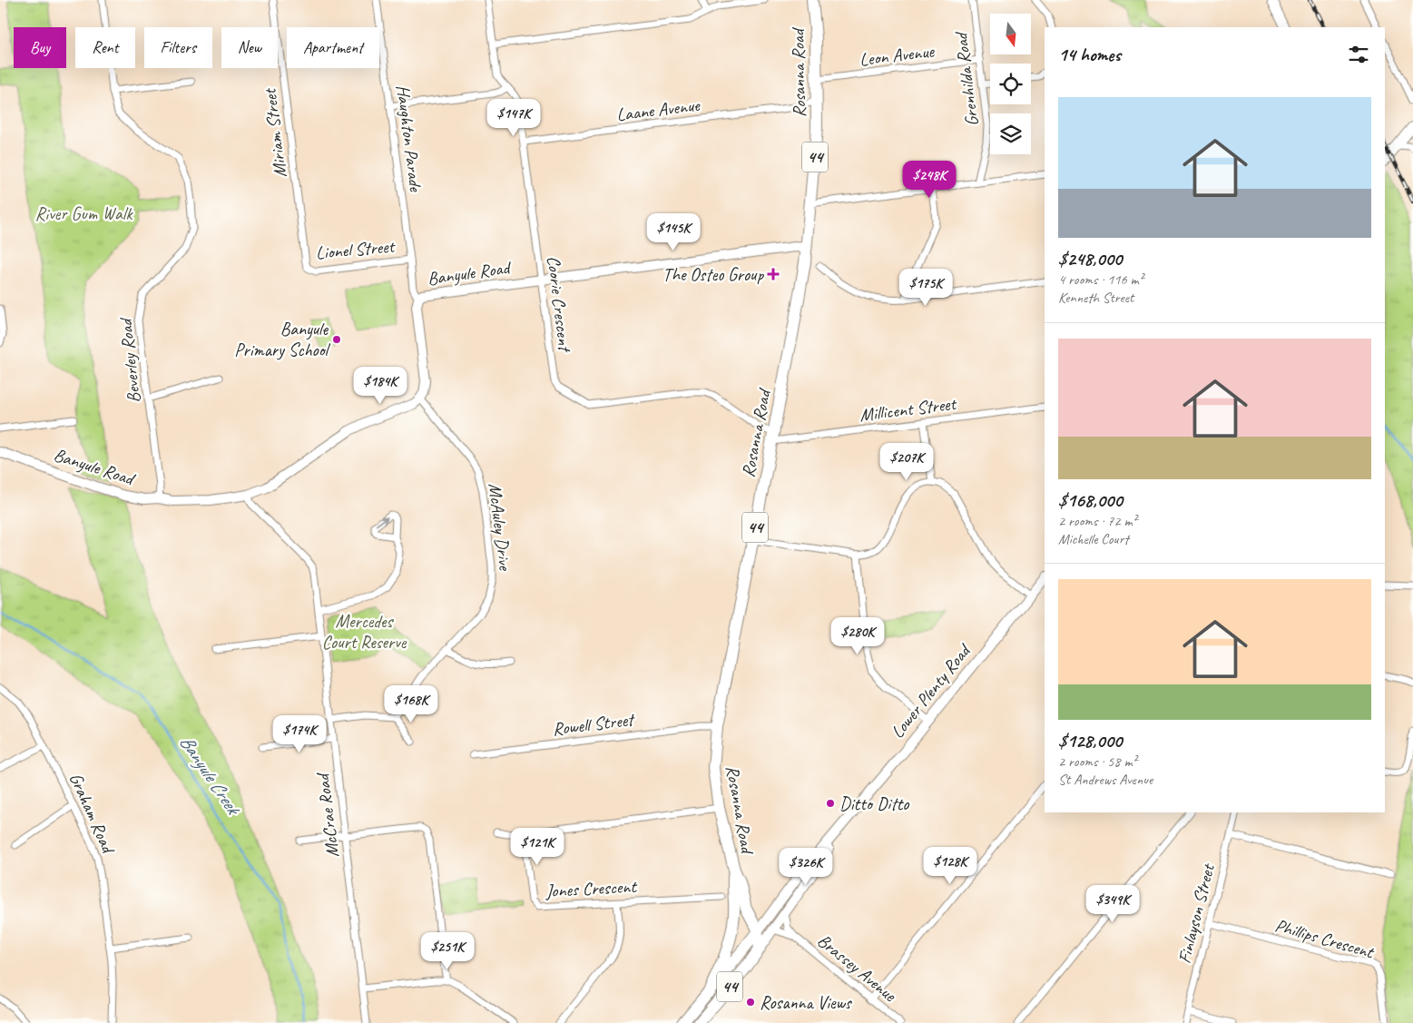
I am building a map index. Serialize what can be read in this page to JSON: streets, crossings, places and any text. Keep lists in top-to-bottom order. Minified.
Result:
{"streets":{"highway":["Rosanna Road","44","Lower Plenty Road"],"street":["Leon Avenue","Grenhilda Road","Laane Avenue","Miriam Street","Haughton Parade","Lionel Street","Banyule Road","Coorie Crescent","Beverley Road","Millicent Street","McAuley Drive","Rowell Street","Graham Road","McCrae Road","Jones Crescent","Finlayson Street","Phillips Crescent","Brassey Avenue"]},"crossings":[["Leon Avenue","Rosanna Road"],["Leon Avenue","Grenhilda Road"],["Rosanna Road","Laane Avenue"],["Rosanna Road","Banyule Road"],["Rosanna Road","Coorie Crescent"],["Rosanna Road","Millicent Street"],["Rosanna Road","Lower Plenty Road"],["Rosanna Road","Rowell Street"],["Laane Avenue","Coorie Crescent"],["Miriam Street","Lionel Street"],["Haughton Parade","Lionel Street"],["Haughton Parade","Banyule Road"],["Banyule Road","Coorie Crescent"],["Banyule Road","Beverley Road"],["Banyule Road","McAuley Drive"],["Banyule Road","McCrae Road"],["Coorie Crescent","Millicent Street"],["Lower Plenty Road","Brassey Avenue"],["Finlayson Street","Phillips Crescent"]],"water":["Banyule Creek"],"parks":["River Gum Walk","Mercedes Court Reserve"],"places":{"health":["The Osteo Group"],"other":["Banyule Primary School","Ditto Ditto","Rosanna Views"]},"north":"bottom","page":{"chip":["Buy","Rent","Filters","New","Apartment"],"heading":"14 homes","list":[{"name":"$248,000","note":"4 rooms · 116 m² · Kenneth Street"},{"name":"$168,000","note":"2 rooms · 72 m² · Michelle Court"},{"name":"$128,000","note":"2 rooms · 58 m² · St Andrews Avenue"}],"price":["$147K","$248K","$145K","$175K","$184K","$207K","$280K","$168K","$174K","$121K","$128K","$326K","$349K","$251K"]}}
